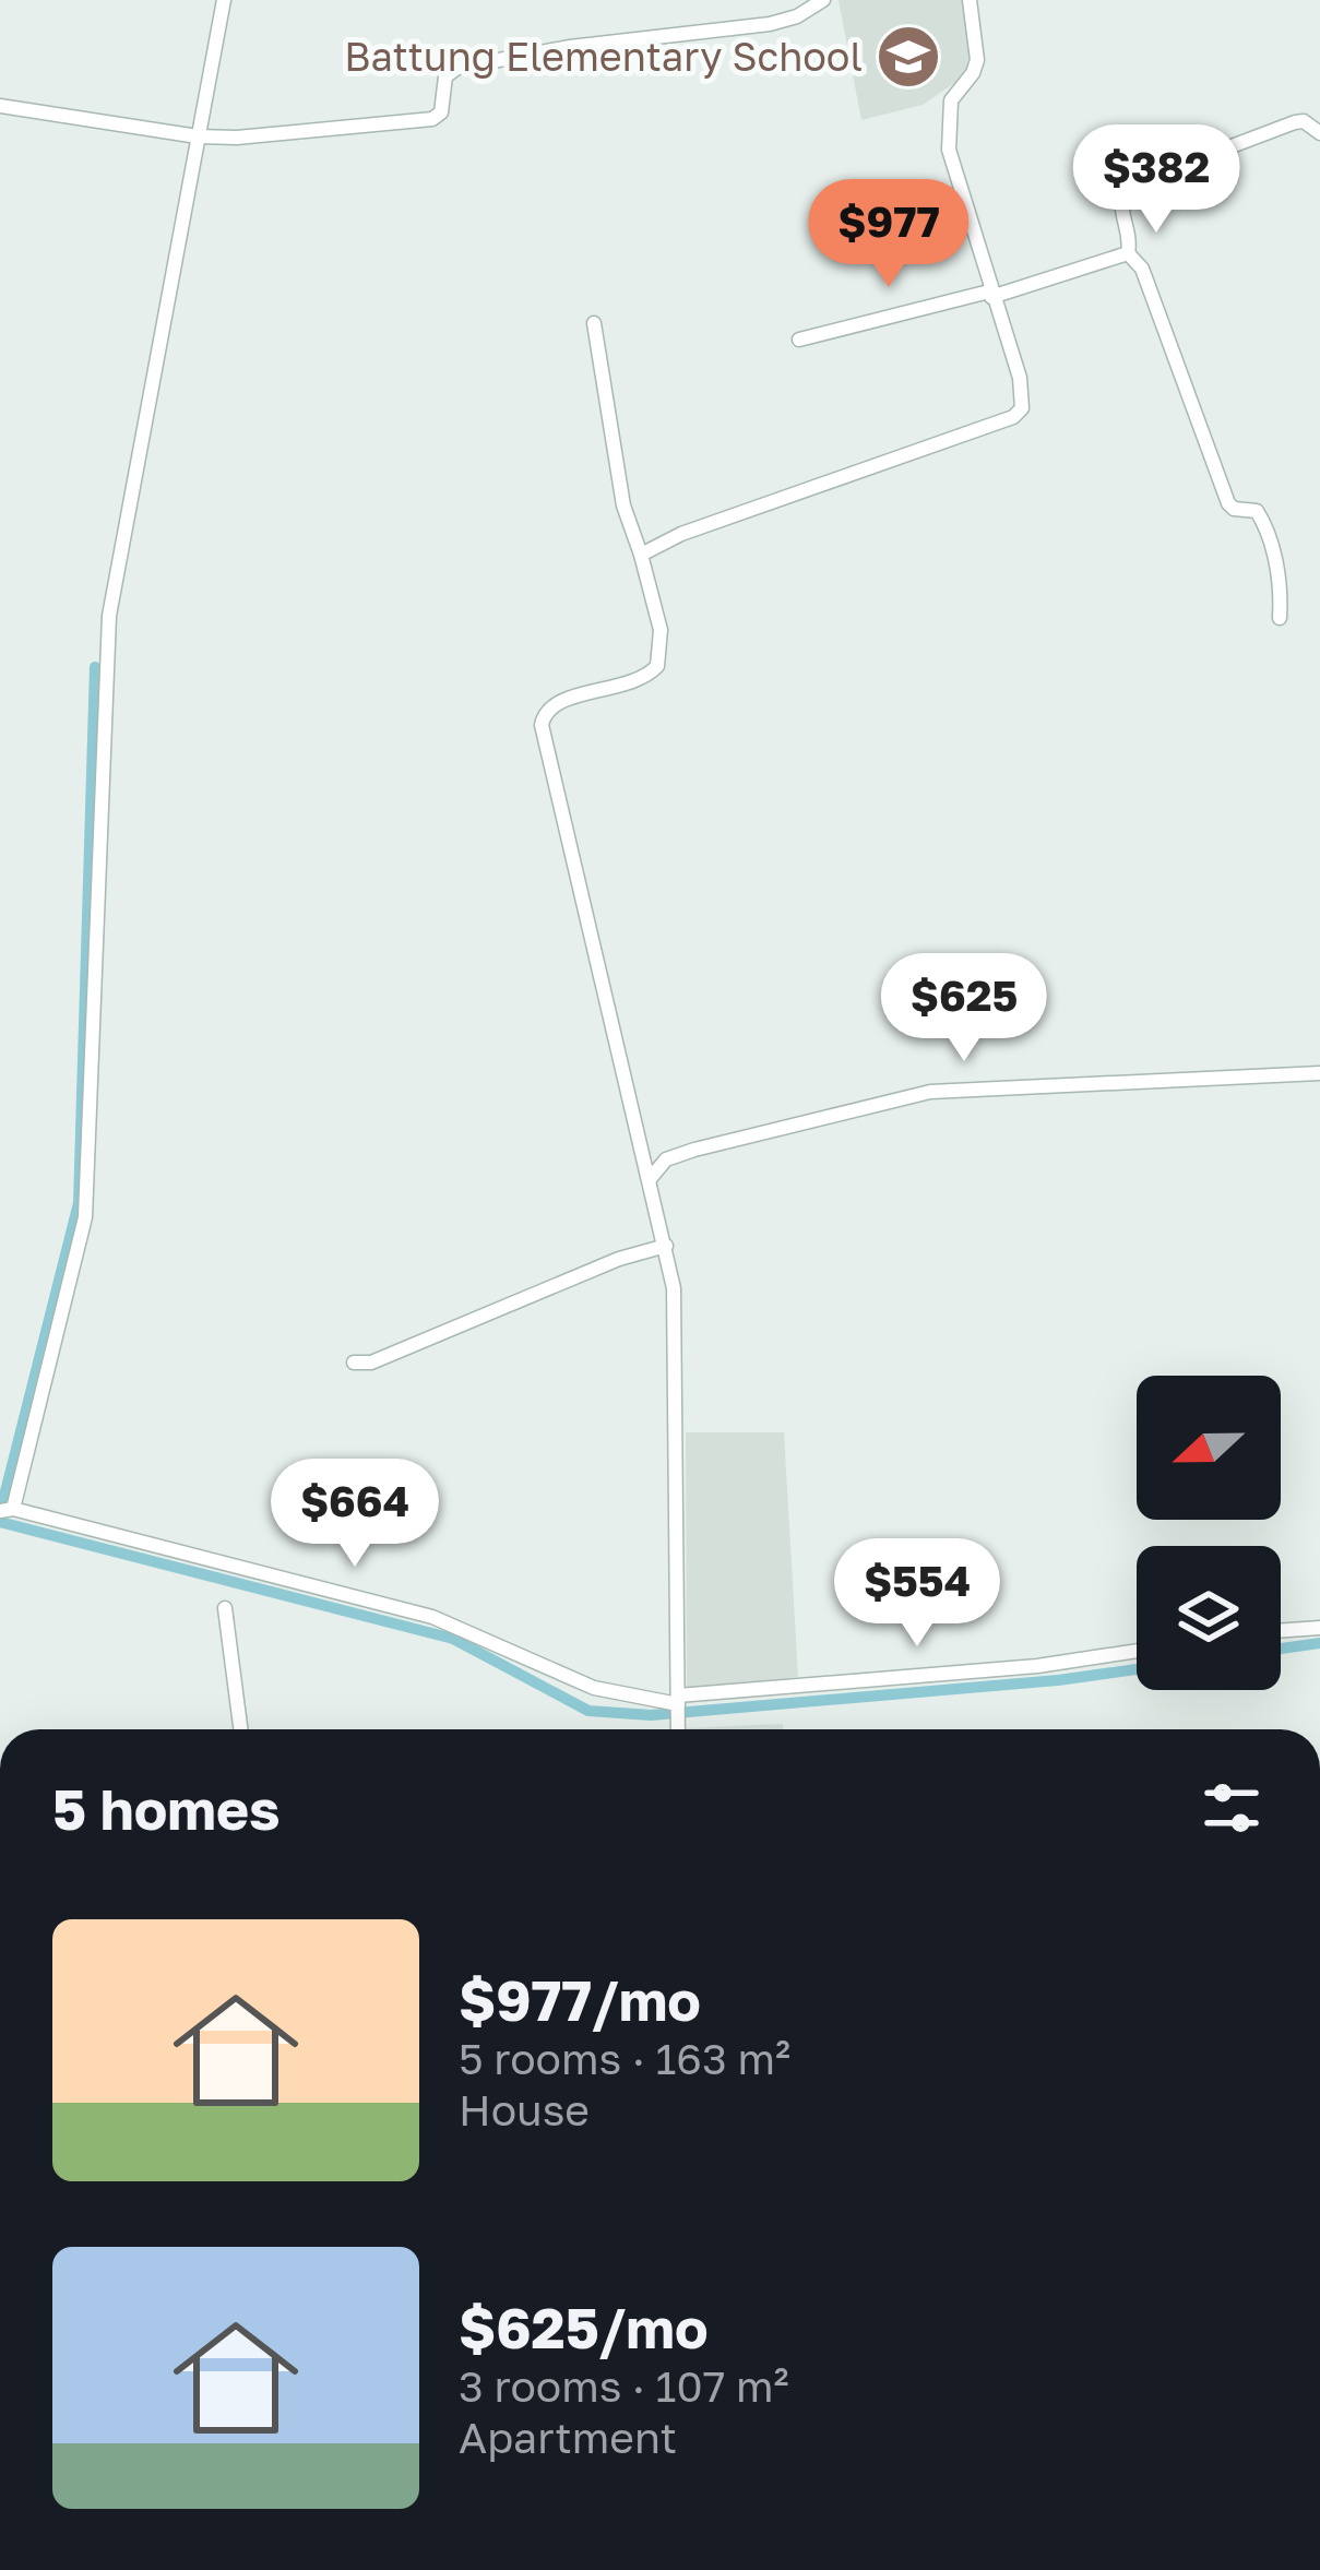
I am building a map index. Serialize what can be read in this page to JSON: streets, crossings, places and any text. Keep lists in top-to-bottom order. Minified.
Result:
{"places":{"school or university":["Battung Elementary School"]},"north":"left","page":{"price":["$382","$977","$625","$664","$554"],"heading":"5 homes","list":[{"name":"$977/mo","note":"5 rooms · 163 m² · House"},{"name":"$625/mo","note":"3 rooms · 107 m² · Apartment"}]}}
